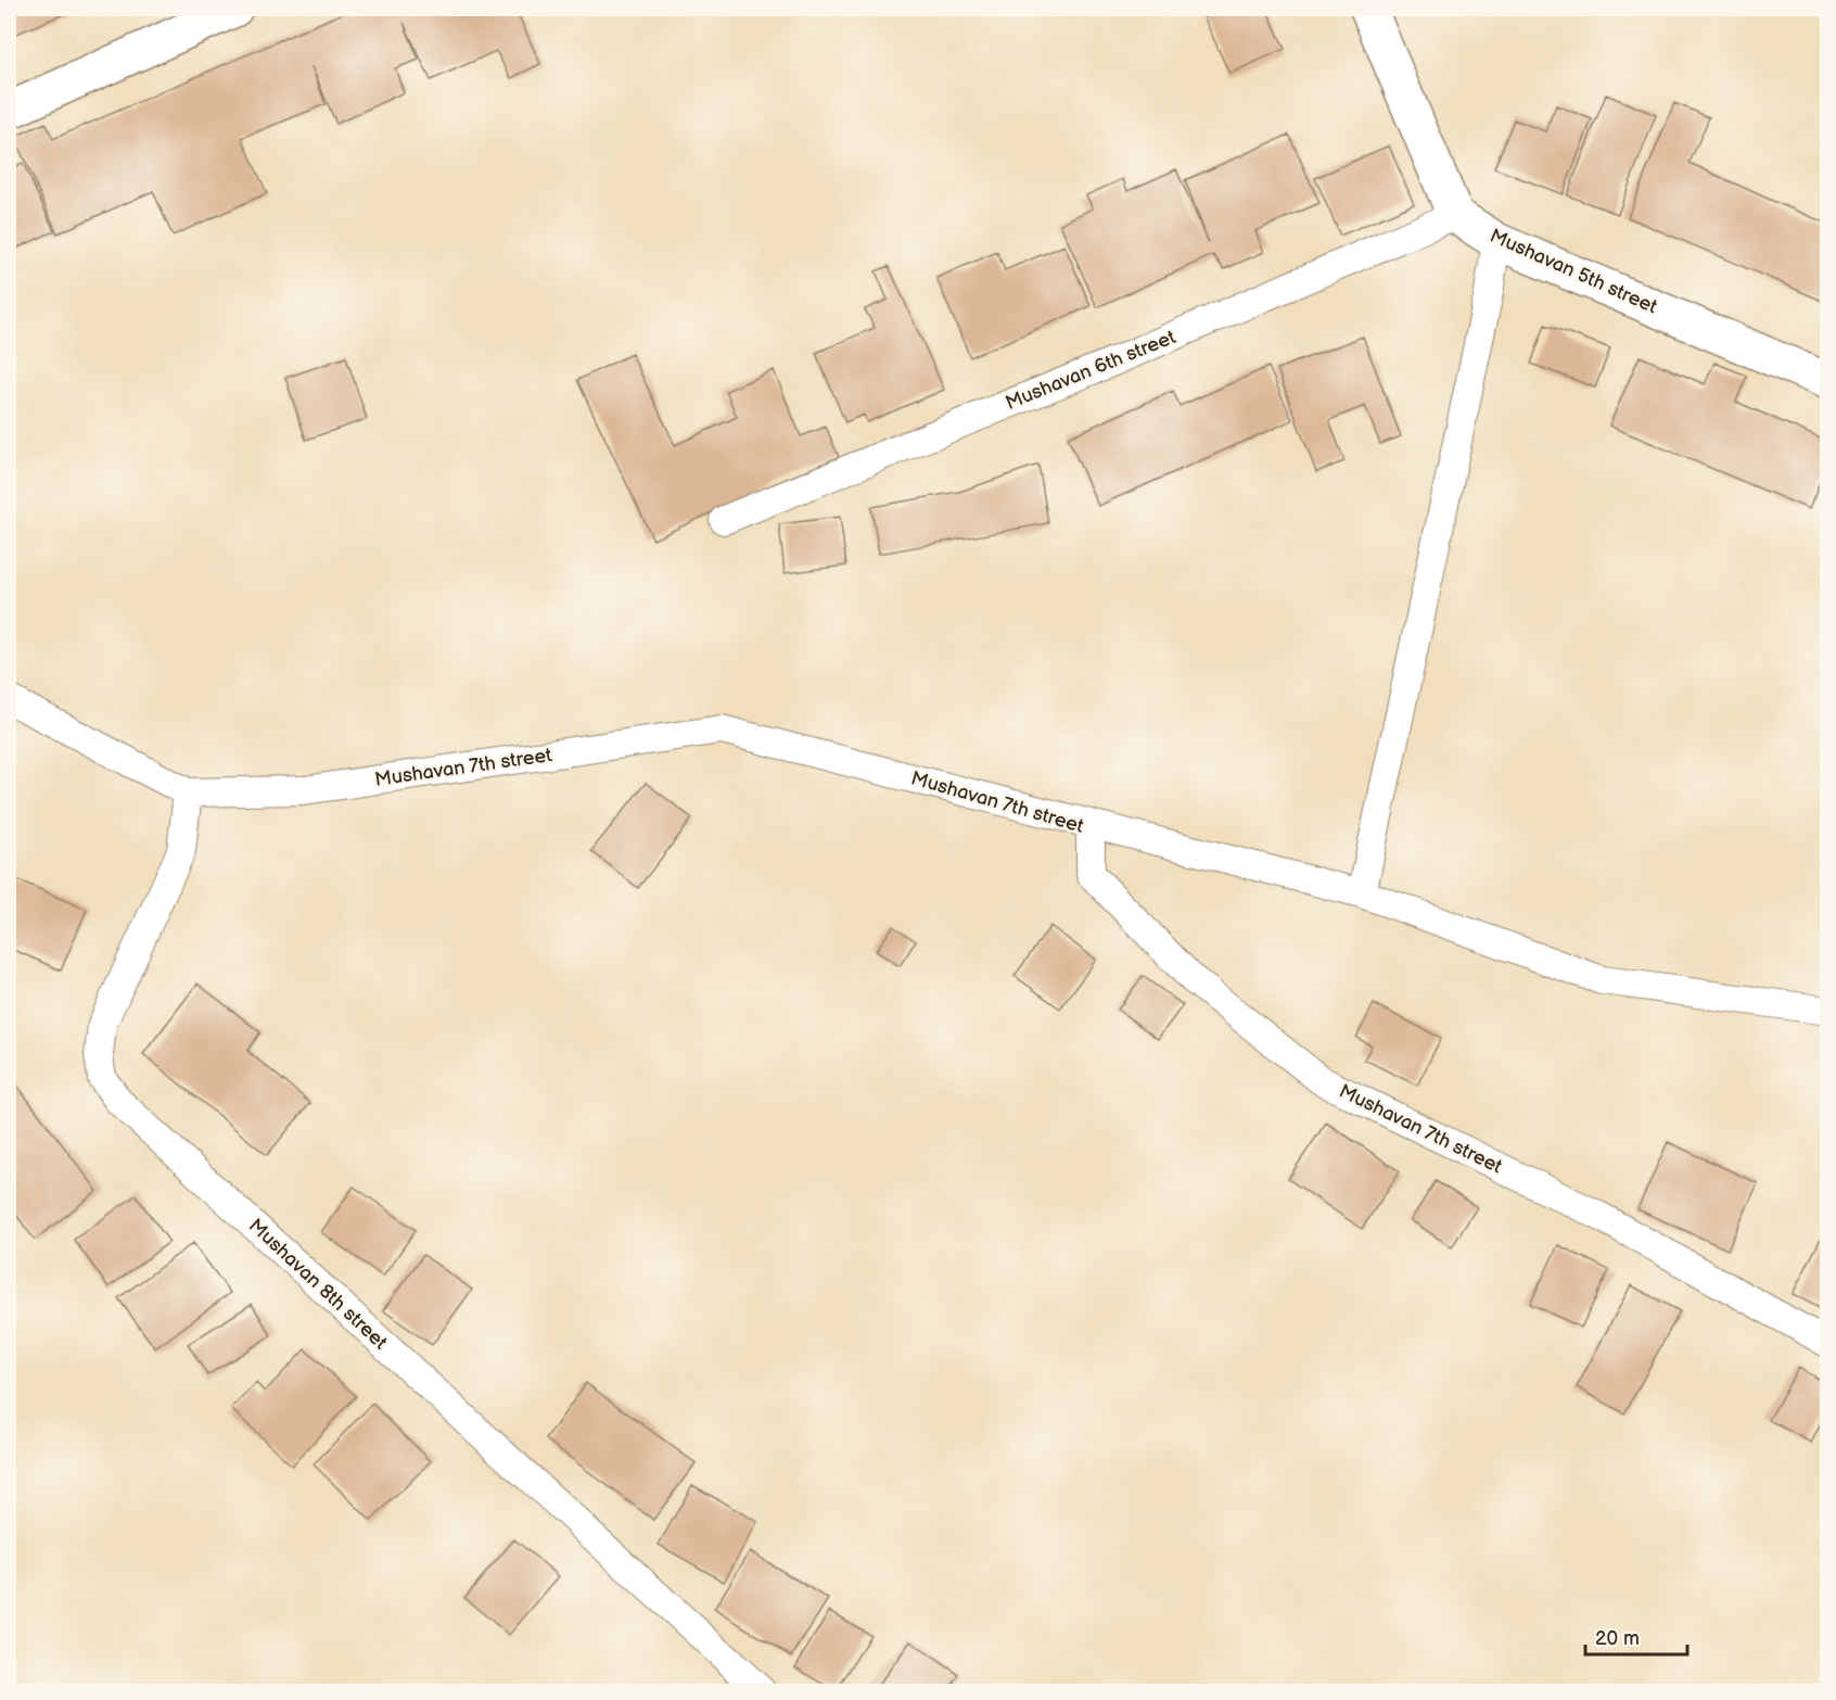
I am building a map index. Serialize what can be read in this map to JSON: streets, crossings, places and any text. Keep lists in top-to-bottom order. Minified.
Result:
{"streets":{"street":["Mushavan 5th street","Mushavan 6th street","Mushavan 7th street","Mushavan 8th street"]},"crossings":[["Mushavan 5th street","Mushavan 6th street"],["Mushavan 7th street","Mushavan 8th street"]],"scale_bar":"20 m"}
